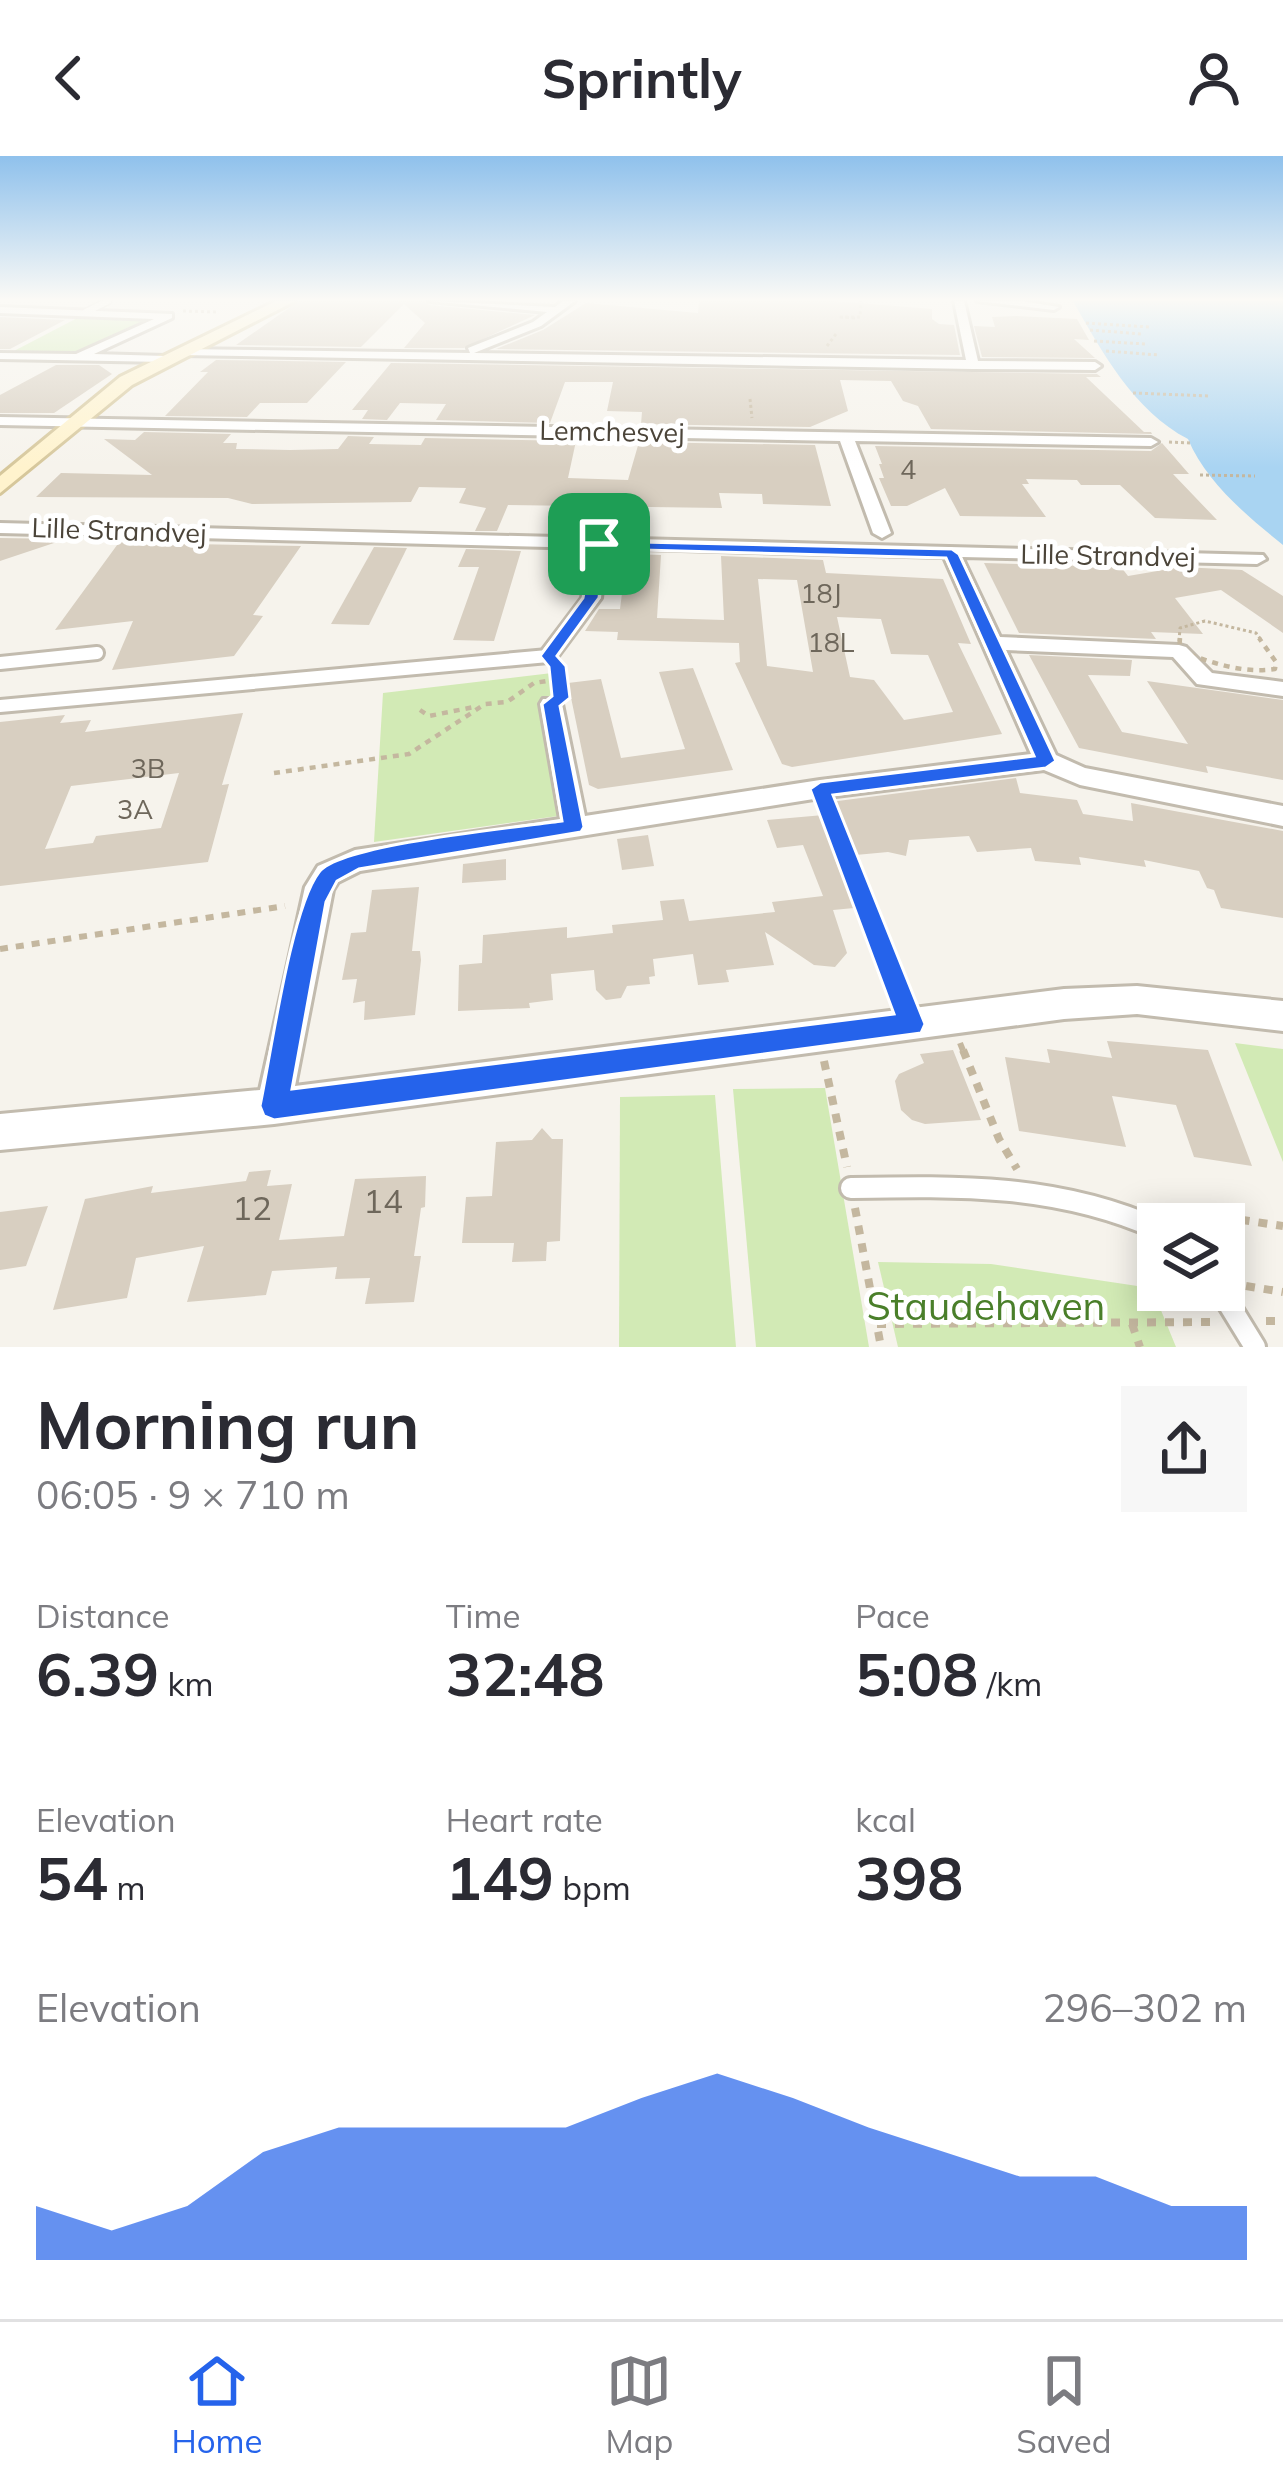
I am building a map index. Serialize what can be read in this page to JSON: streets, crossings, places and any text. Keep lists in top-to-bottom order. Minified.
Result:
{"streets":{"street":["Lemchesvej","Lille Strandvej"]},"parks":["Staudehaven"],"house_numbers":["4","18J","18L","3B","3A","14","12"],"page":{"header":"Sprintly","heading":["Morning run","06:05 · 9 × 710 m"],"stats":[["Distance","6.39 km"],["Time","32:48"],["Pace","5:08 /km"],["Elevation","54 m"],["Heart rate","149 bpm"],["kcal","398"]],"chart":["Elevation","296–302 m"],"tabs":["Home","Map","Saved"]}}
